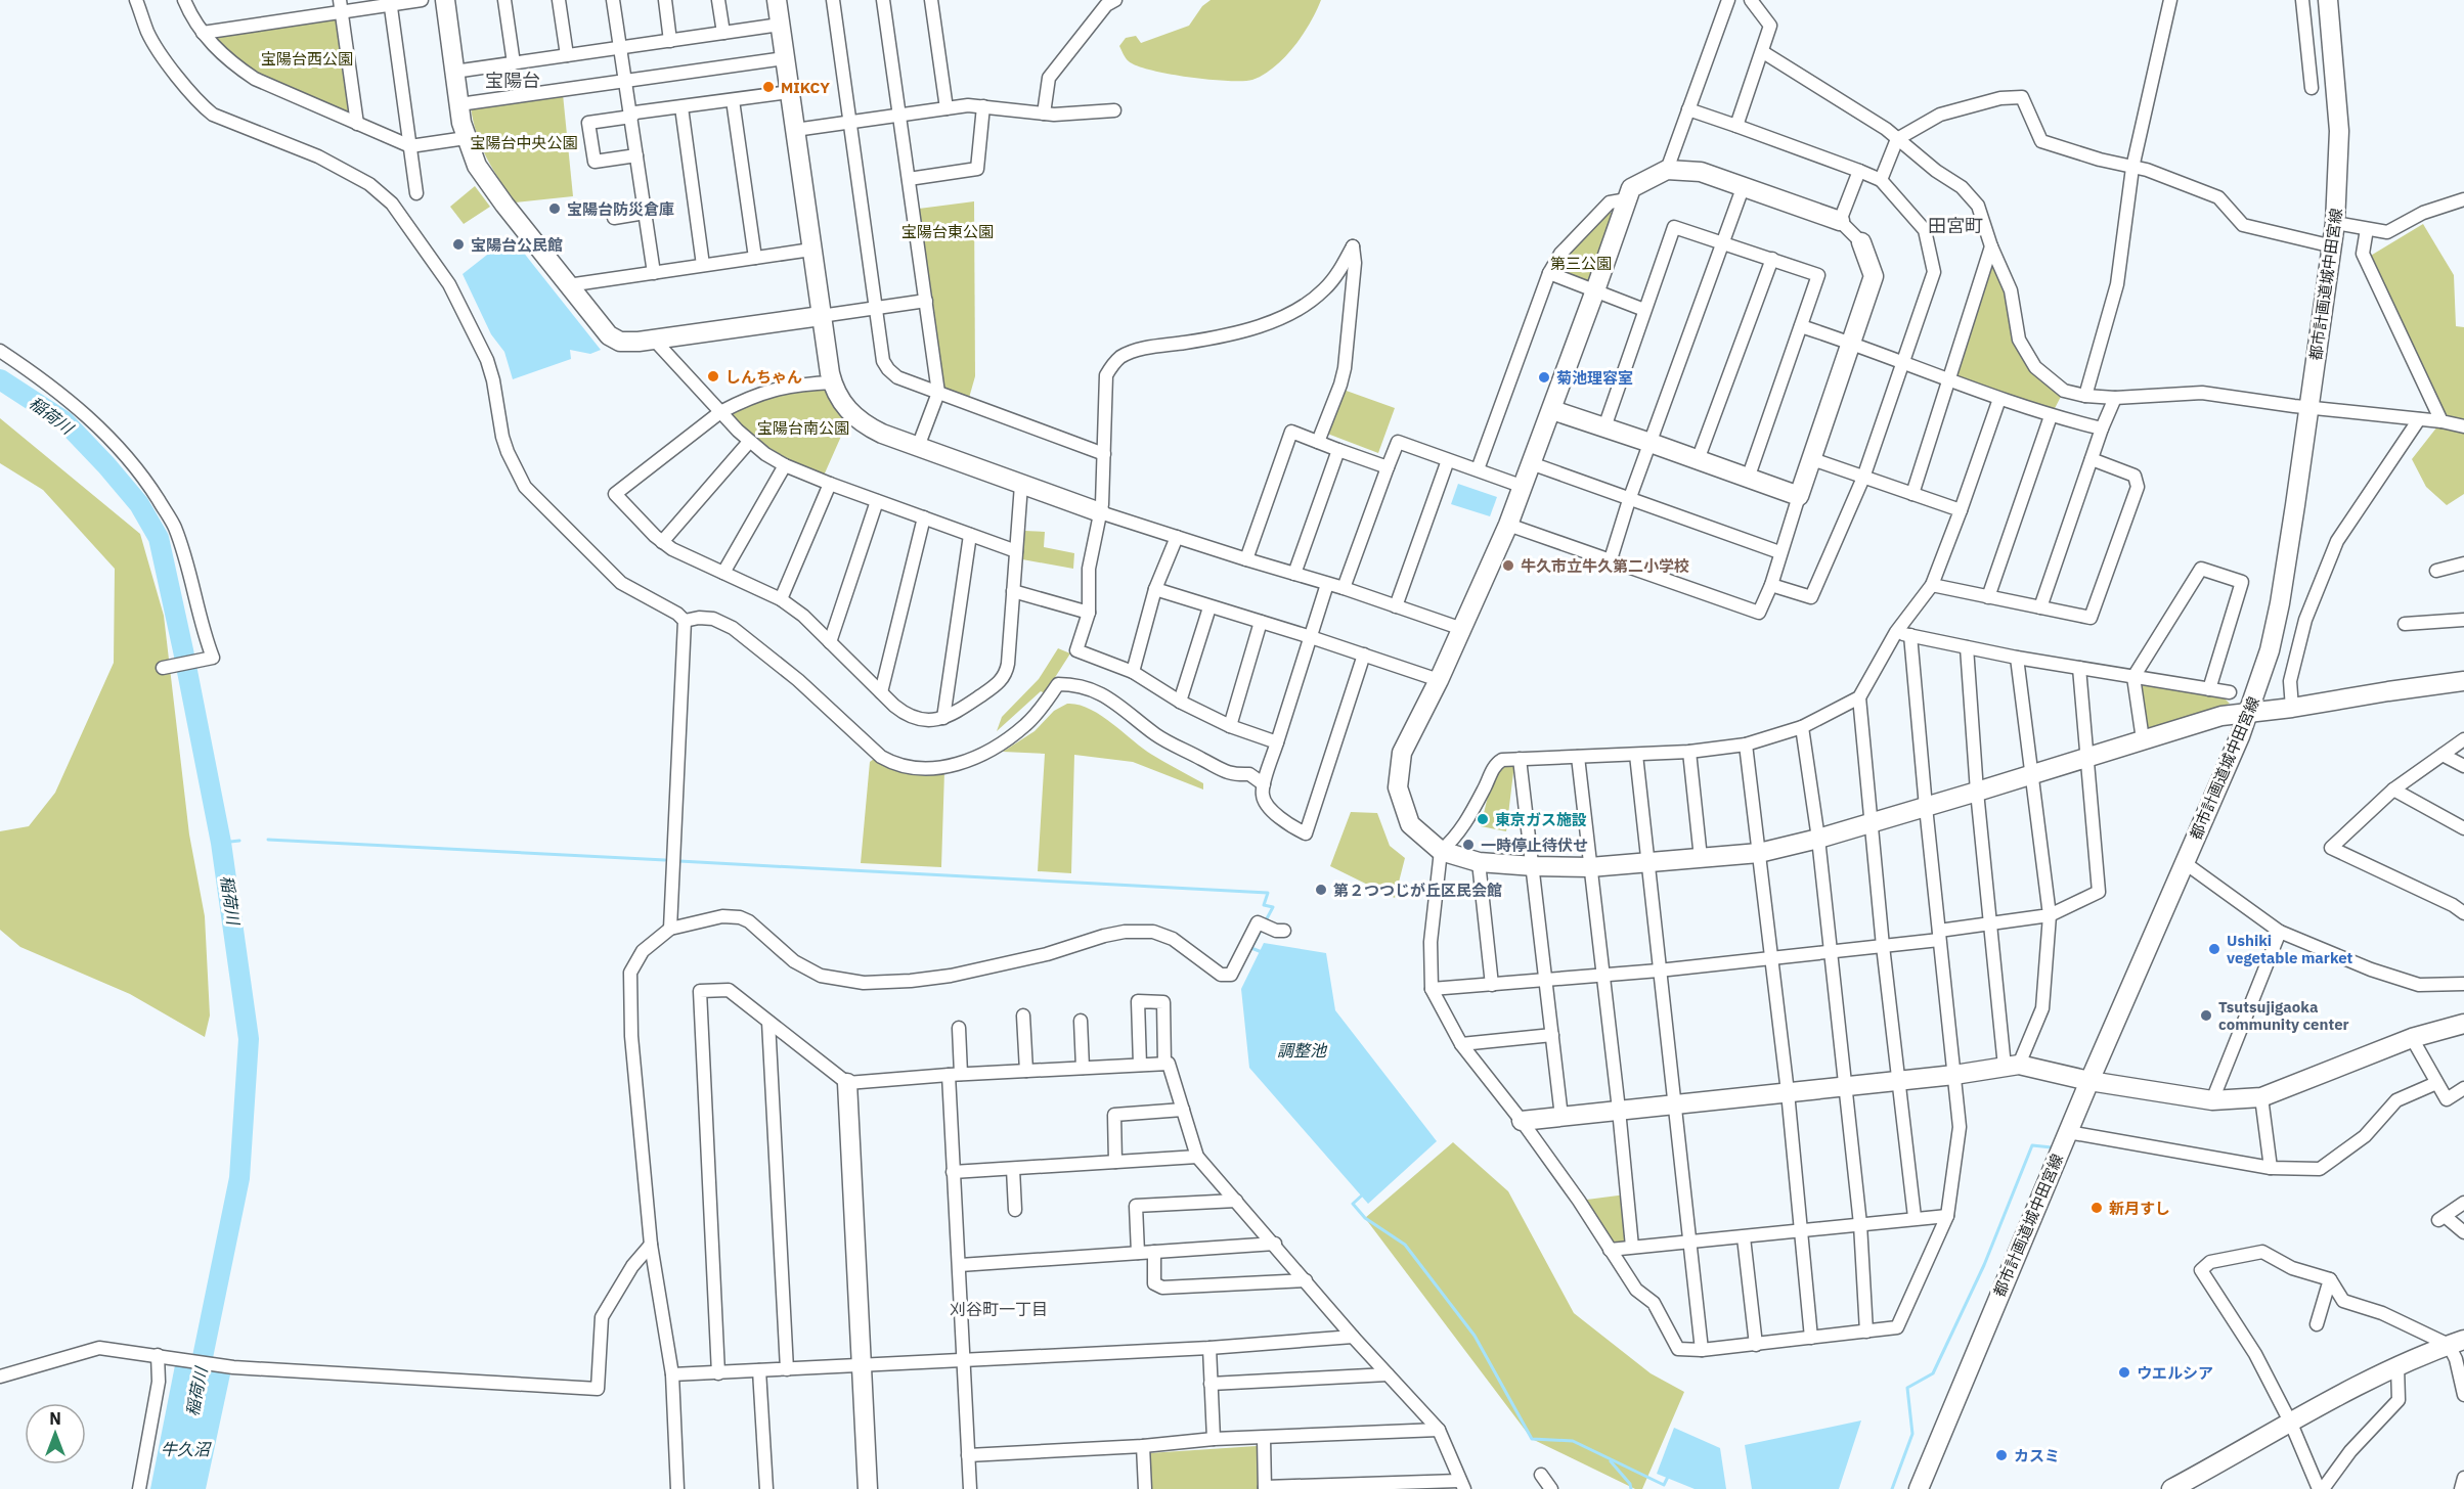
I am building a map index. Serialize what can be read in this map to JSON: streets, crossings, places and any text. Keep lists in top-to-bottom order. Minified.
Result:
{"streets":{"street":["都市計画道城中田宮線"]},"districts":["宝陽台","田宮町","刈谷町一丁目"],"water":["稲荷川","調整池","牛久沼"],"parks":["宝陽台西公園","宝陽台中央公園","宝陽台東公園","第三公園","宝陽台南公園"],"places":["MIKCY","宝陽台防災倉庫","宝陽台公民館","しんちゃん","菊池理容室","牛久市立牛久第二小学校","東京ガス施設","一時停止待伏せ","第２つつじが丘区民会館","Ushiki vegetable market","Tsutsujigaoka community center","新月すし","ウエルシア","カスミ"],"north":"top"}
